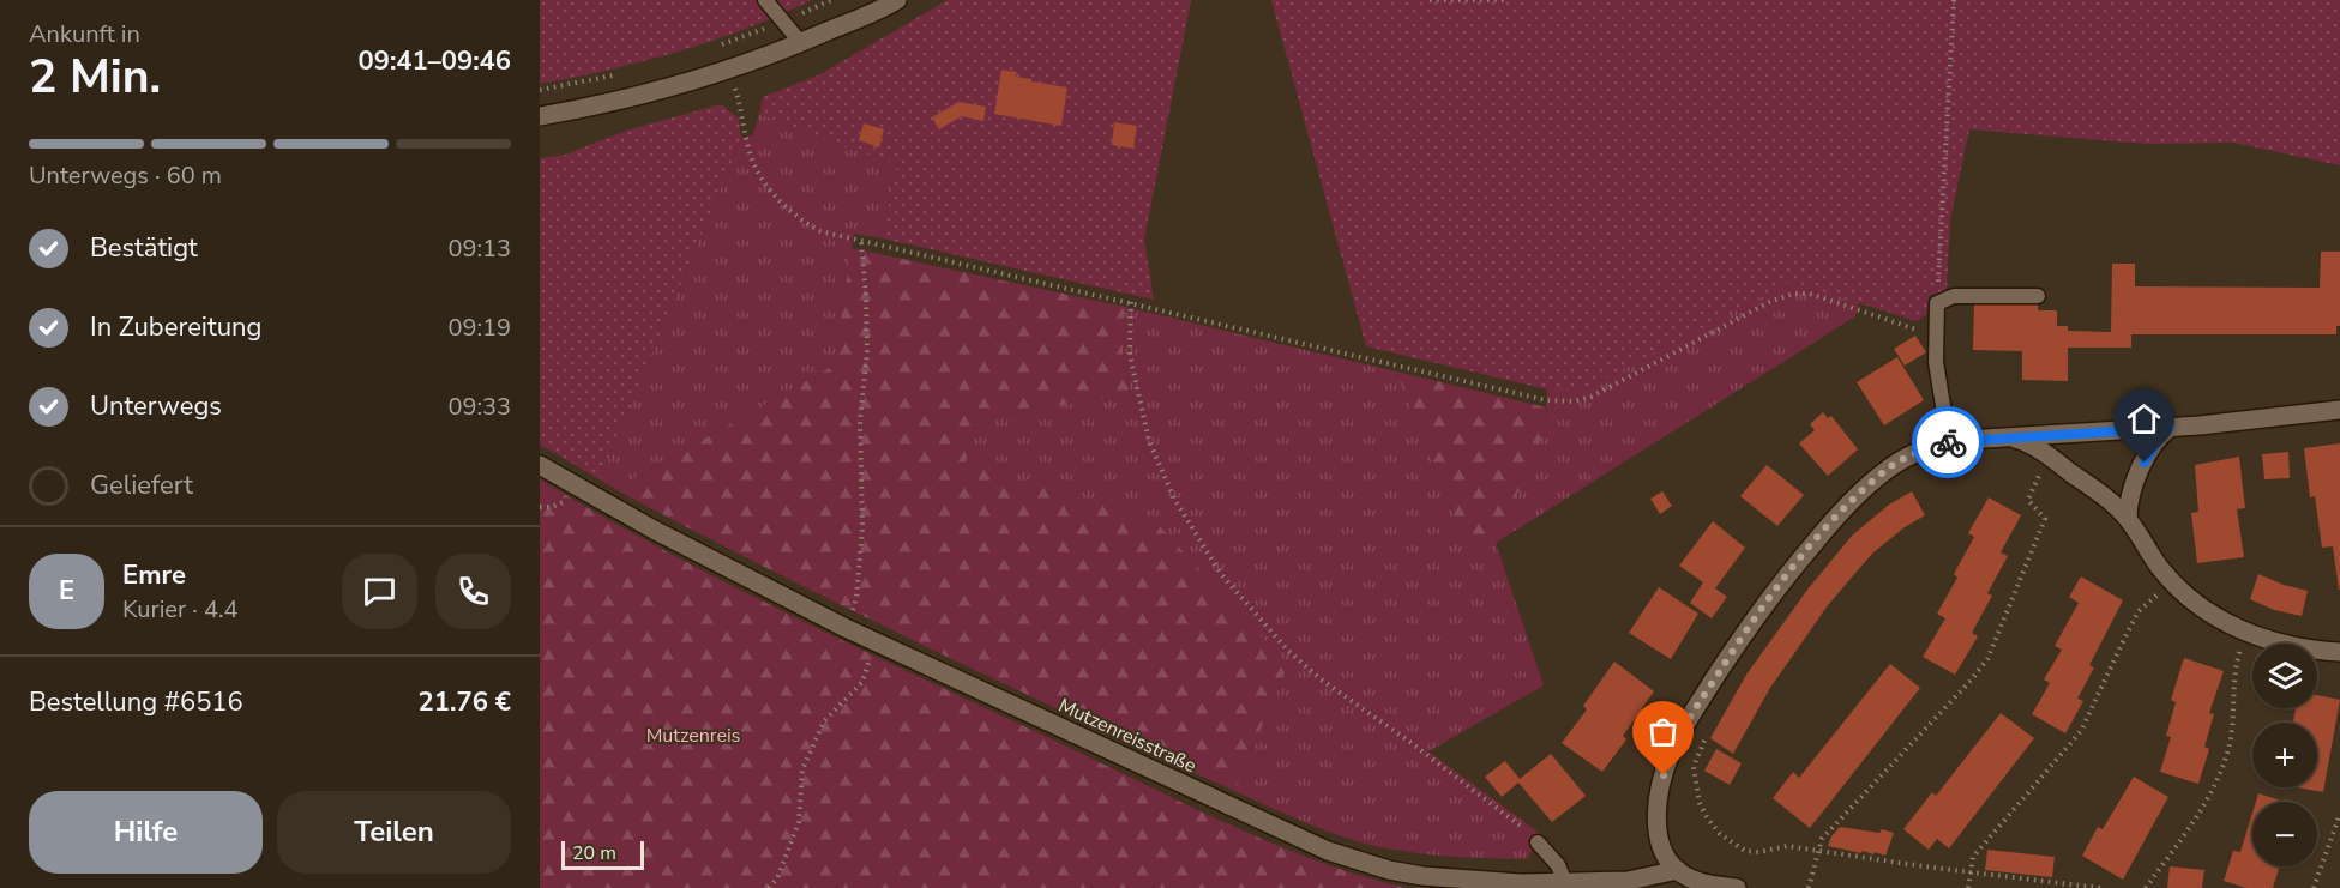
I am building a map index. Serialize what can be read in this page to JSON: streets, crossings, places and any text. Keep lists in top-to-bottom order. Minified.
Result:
{"streets":{"street":["Mutzenreisstraße"]},"parks":["Mutzenreis"],"scale_bar":"20 m","page":{"heading":["2 Min.","Ankunft in","09:41–09:46"],"panel":["Emre","Kurier · 4.4","Bestellung #6516","21.76 €"],"bar":"Unterwegs · 60 m","list":[["Bestätigt","09:13"],["In Zubereitung","09:19"],["Unterwegs","09:33"],"Geliefert"],"round":"E","map_buttons":["+","−"],"buttons":["Hilfe","Teilen"],"scale":"20 m"}}
